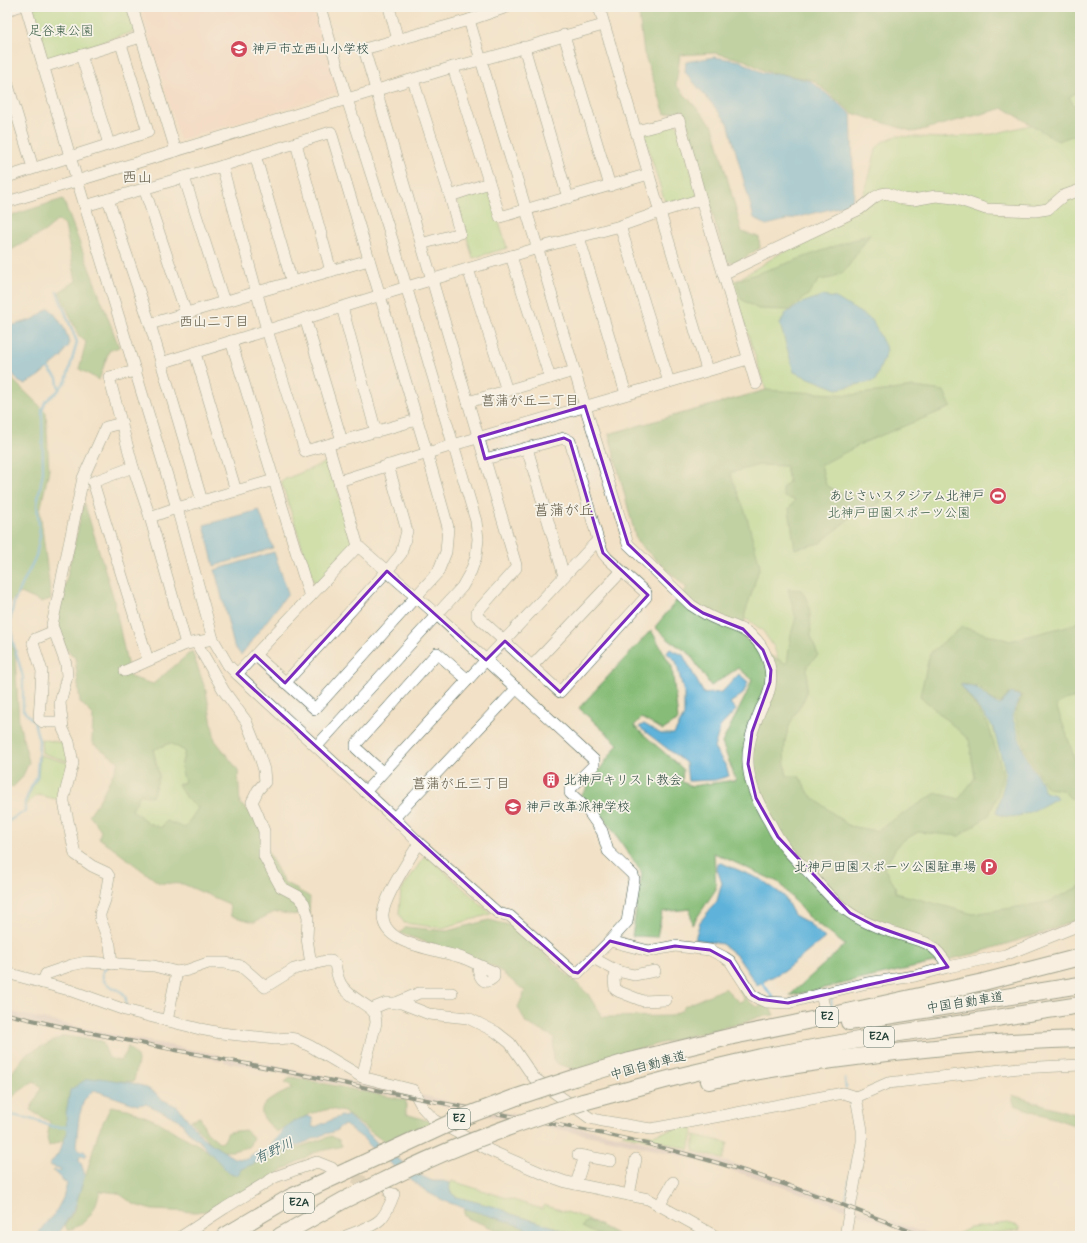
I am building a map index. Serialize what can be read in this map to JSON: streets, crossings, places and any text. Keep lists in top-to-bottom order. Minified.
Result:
{"streets":{"highway":["中国自動車道","E2","E2A"]},"crossings":[["中国自動車道","E2"]],"districts":["西山","西山二丁目","菖蒲が丘二丁目","菖蒲が丘","菖蒲が丘三丁目"],"water":["有野川"],"parks":["足谷東公園","北神戸田園スポーツ公園"],"places":{"school or university":["神戸市立西山小学校","神戸改革派神学校"],"sports":["あじさいスタジアム北神戸"],"building":["北神戸キリスト教会"],"parking":["北神戸田園スポーツ公園駐車場"]}}
